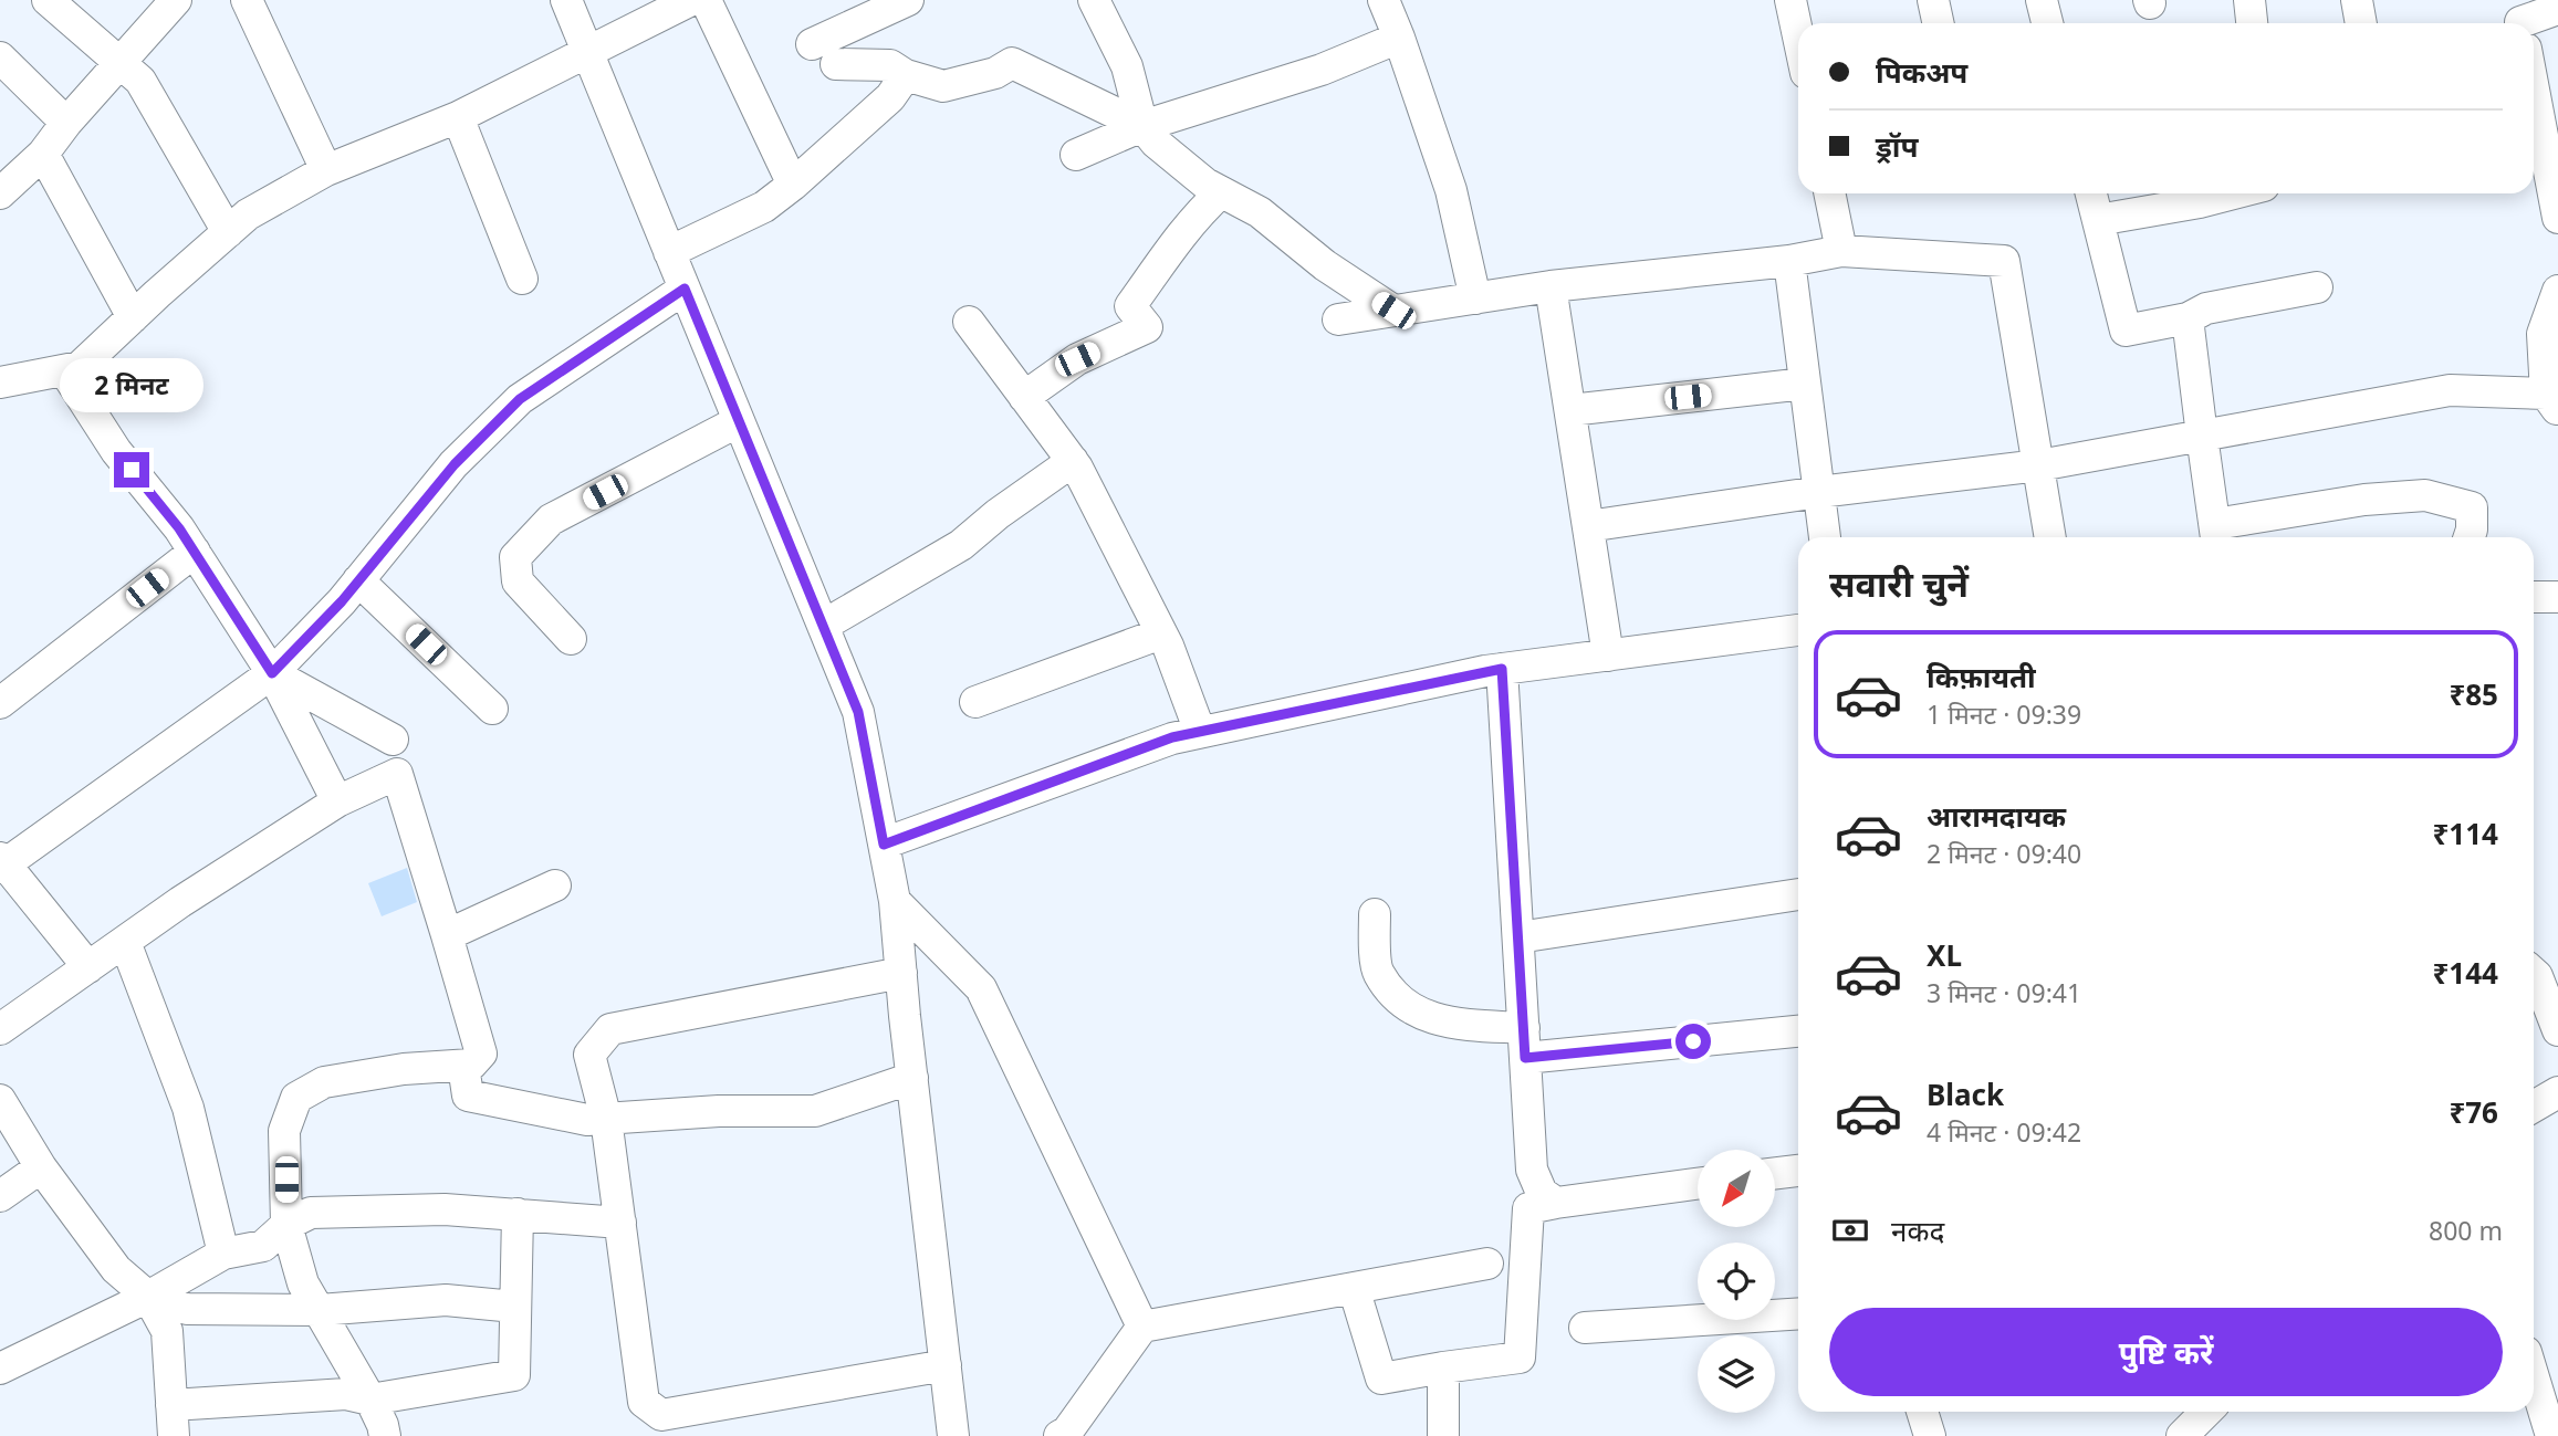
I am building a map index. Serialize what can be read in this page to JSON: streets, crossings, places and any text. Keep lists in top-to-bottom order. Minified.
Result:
{"north":"bottom left","page":{"banner":["पिकअप","ड्रॉप"],"bubble":"2 मिनट","heading":"सवारी चुनें","list":[{"name":"किफ़ायती","note":"1 मिनट · 09:39","value":"₹85"},{"name":"आरामदायक","note":"2 मिनट · 09:40","value":"₹114"},{"name":"XL","note":"3 मिनट · 09:41","value":"₹144"},{"name":"Black","note":"4 मिनट · 09:42","value":"₹76"}],"pay":["नकद","800 m"],"buttons":"पुष्टि करें"}}
